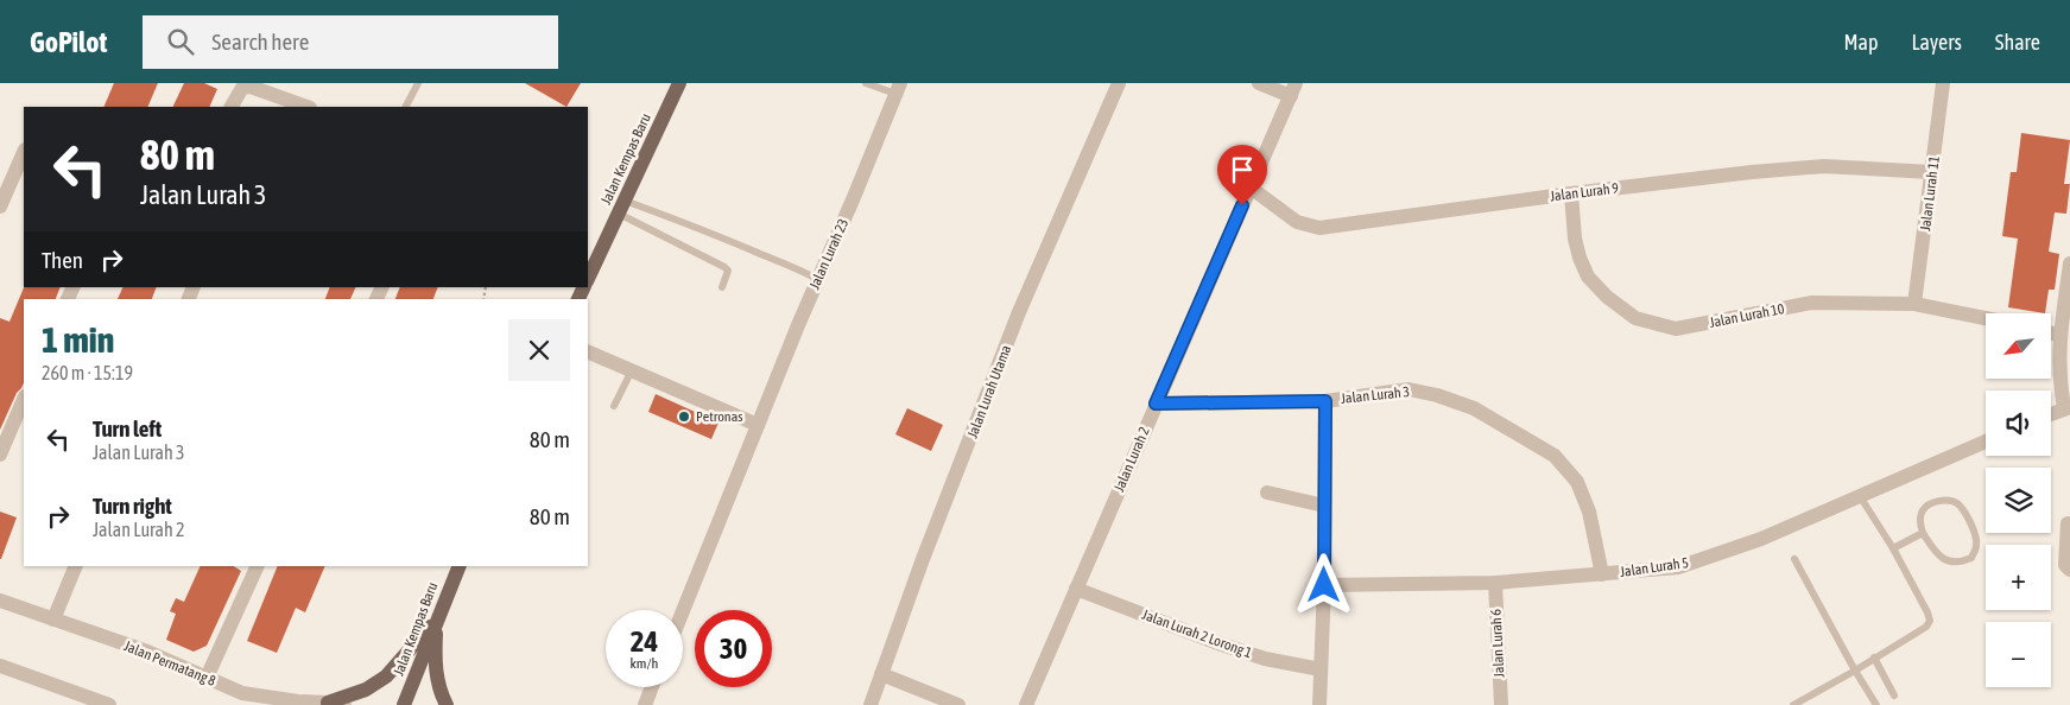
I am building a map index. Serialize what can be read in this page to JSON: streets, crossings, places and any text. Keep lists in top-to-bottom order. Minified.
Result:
{"streets":{"main road":["Jalan Kempas Baru"],"street":["Jalan Lurah 9","Jalan Lurah 11","Jalan Lurah 23","Jalan Lurah 10","Jalan Lurah Utama","Jalan Lurah 3","Jalan Lurah 2","Jalan Lurah 5","Jalan Lurah 2 Lorong 1","Jalan Lurah 6","Jalan Permatang 8"]},"crossings":[["Jalan Lurah 9","Jalan Lurah 11"],["Jalan Lurah 9","Jalan Lurah 10"],["Jalan Lurah 9","Jalan Lurah 2"],["Jalan Lurah 11","Jalan Lurah 10"],["Jalan Lurah 3","Jalan Lurah 2"],["Jalan Lurah 3","Jalan Lurah 5"],["Jalan Lurah 2","Jalan Lurah 2 Lorong 1"],["Jalan Lurah 5","Jalan Lurah 6"]],"places":["Petronas"],"north":"bottom left","page":{"header":"GoPilot","search":"Search here","nav":["Map","Layers","Share"],"turn":["80 m","Jalan Lurah 3"],"then":"Then","heading":["1 min","260 m · 15:19"],"map_buttons":["+","−"],"list":[{"name":"Turn left","note":"Jalan Lurah 3","value":"80 m"},{"name":"Turn right","note":"Jalan Lurah 2","value":"80 m"}],"speed":"24 km/h","limit":"30"}}
